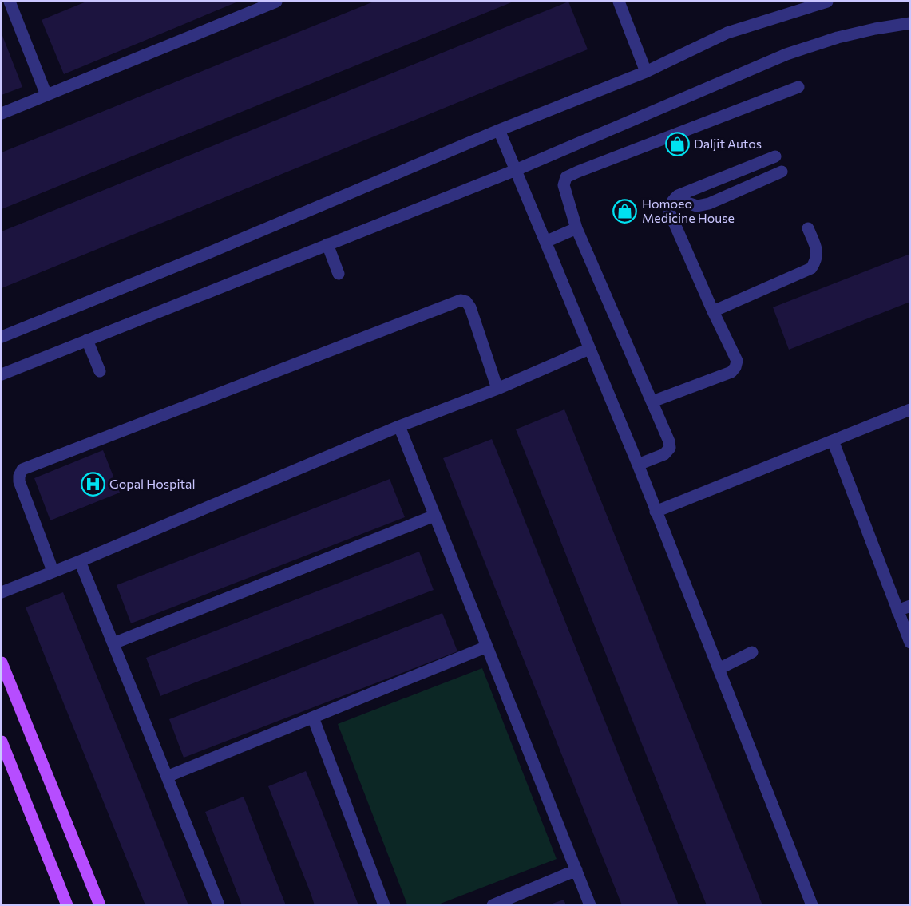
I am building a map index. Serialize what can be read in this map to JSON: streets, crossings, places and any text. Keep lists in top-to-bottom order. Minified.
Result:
{"places":{"shop":["Daljit Autos","Homoeo Medicine House"],"hospital":["Gopal Hospital"]}}
